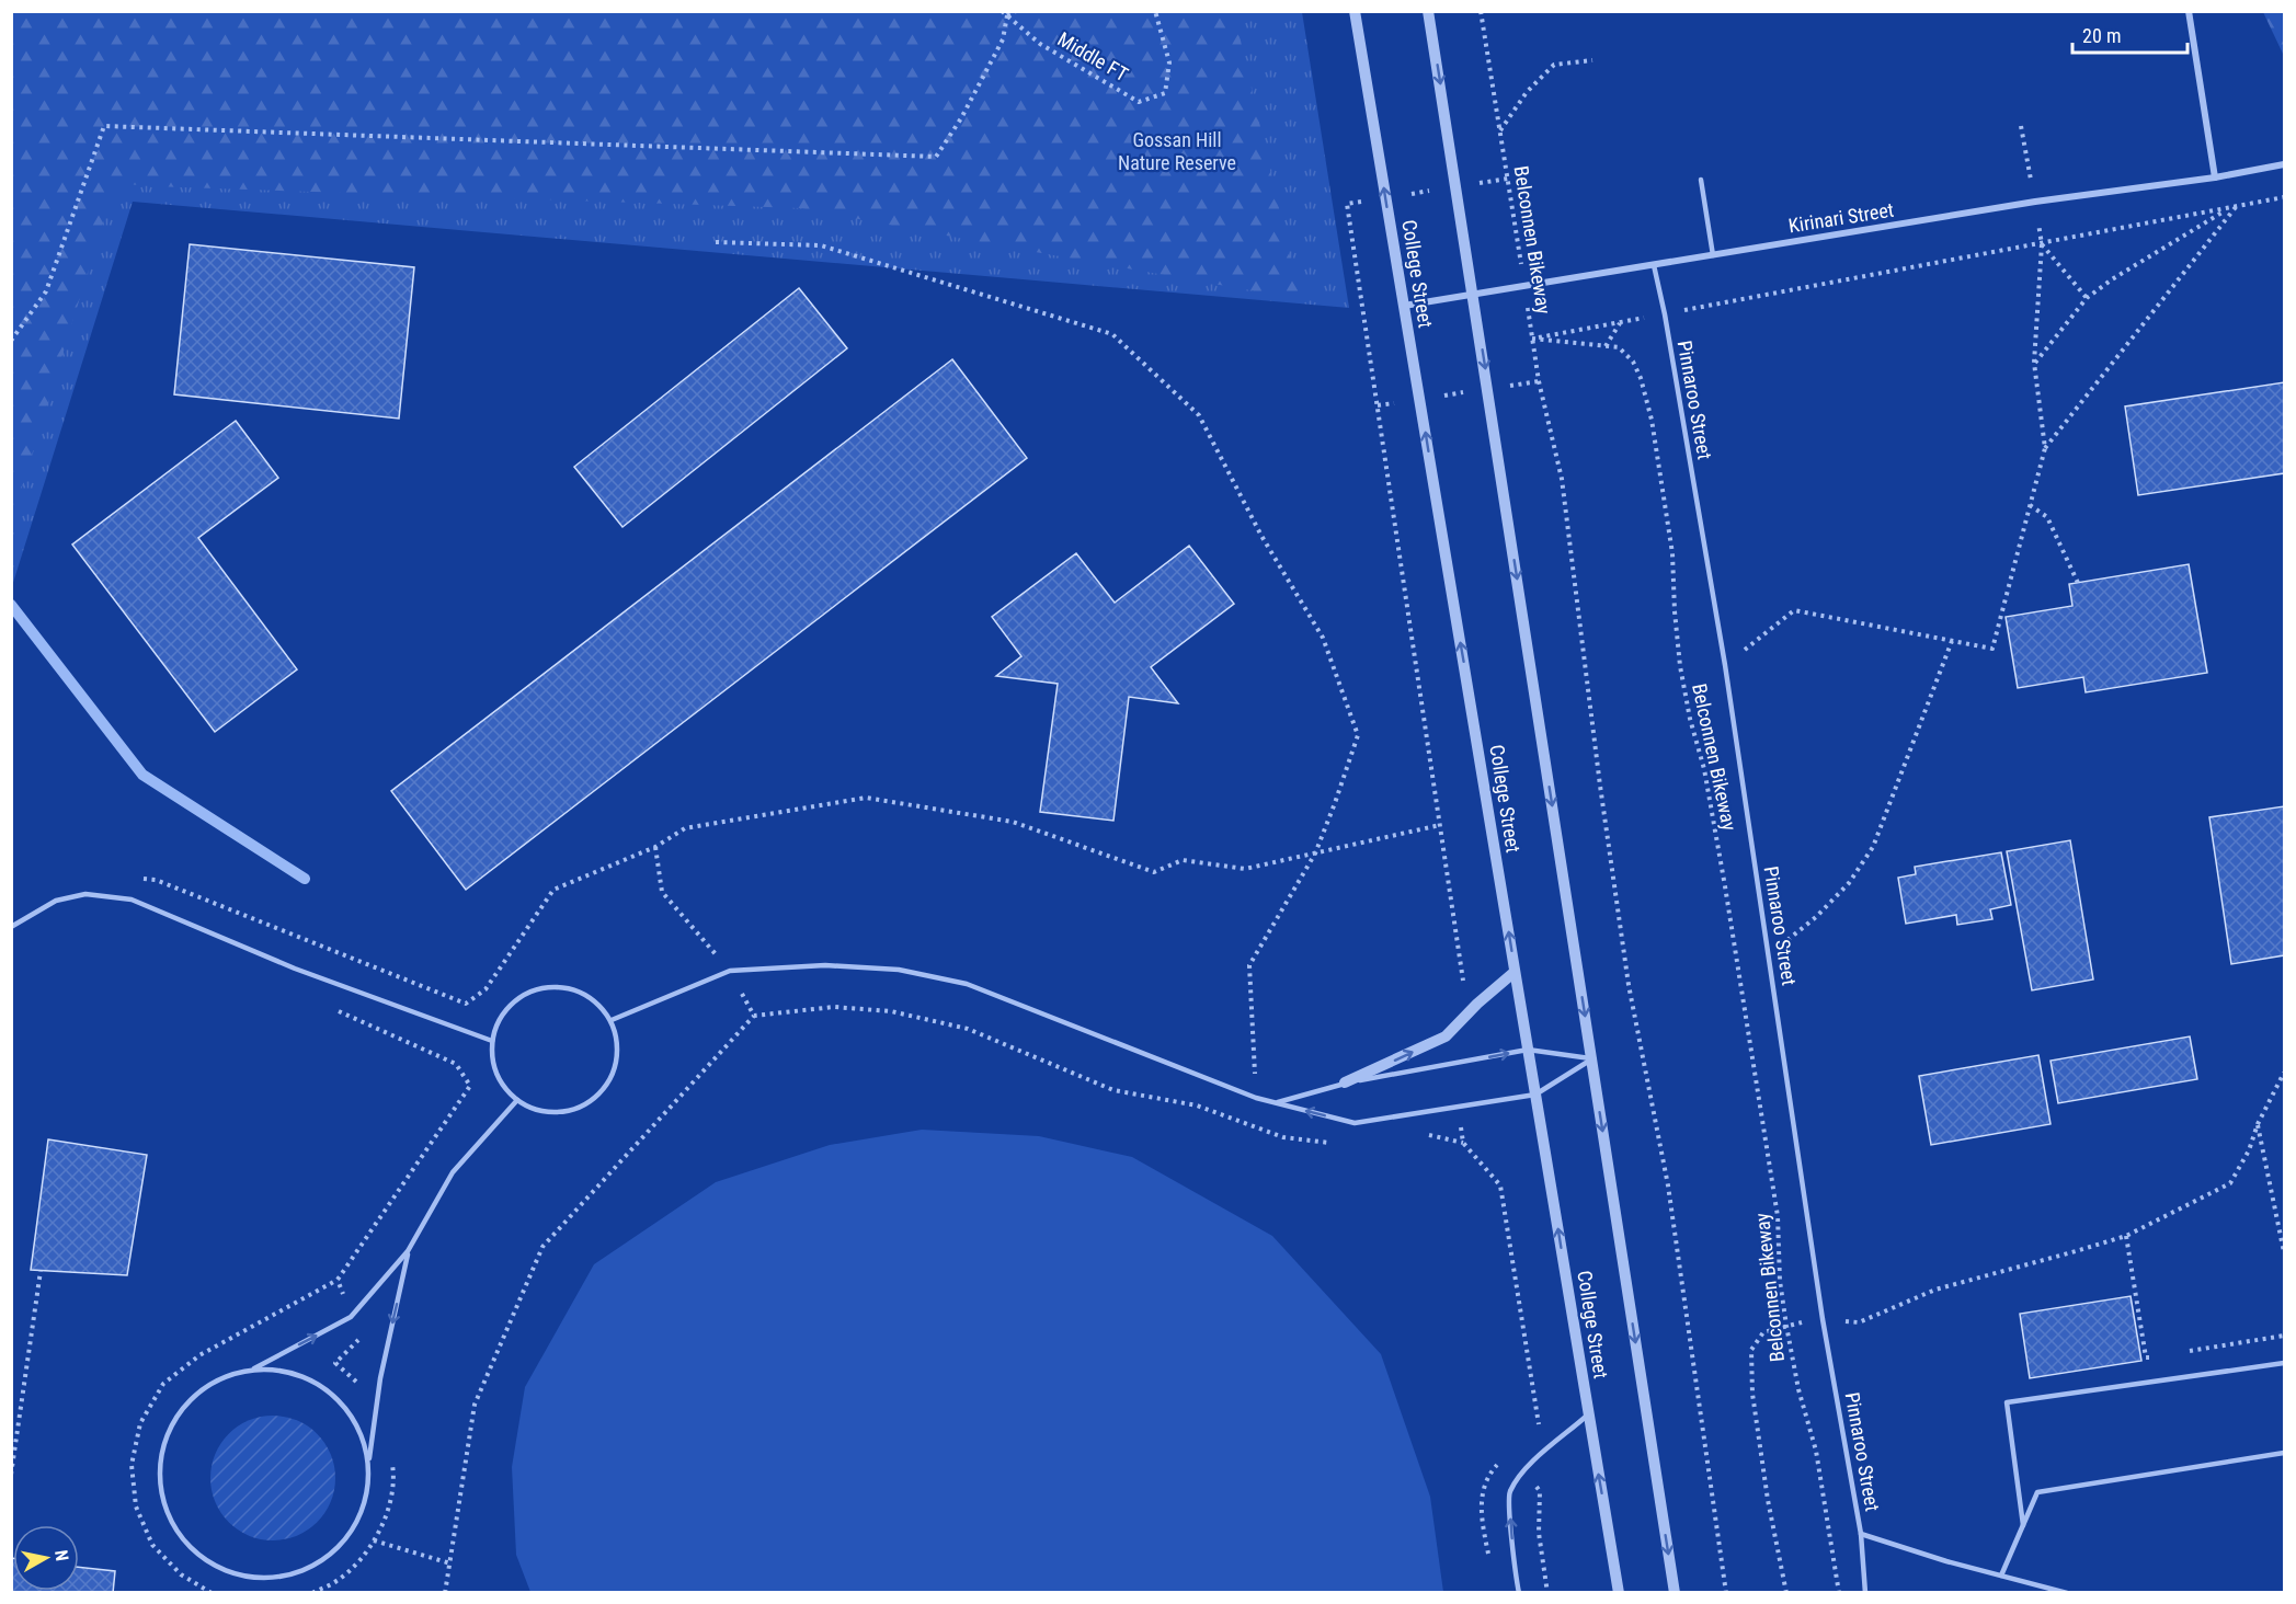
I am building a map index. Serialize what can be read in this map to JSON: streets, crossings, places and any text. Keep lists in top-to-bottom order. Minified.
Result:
{"streets":{"street":["Kirinari Street","College Street"],"lane":["Pinnaroo Street"],"path":["Middle FT","Belconnen Bikeway"]},"crossings":[["Kirinari Street","Belconnen Bikeway"],["Kirinari Street","College Street"],["Kirinari Street","Pinnaroo Street"]],"parks":["Gossan Hill Nature Reserve"],"scale_bar":"20 m","north":"right"}
